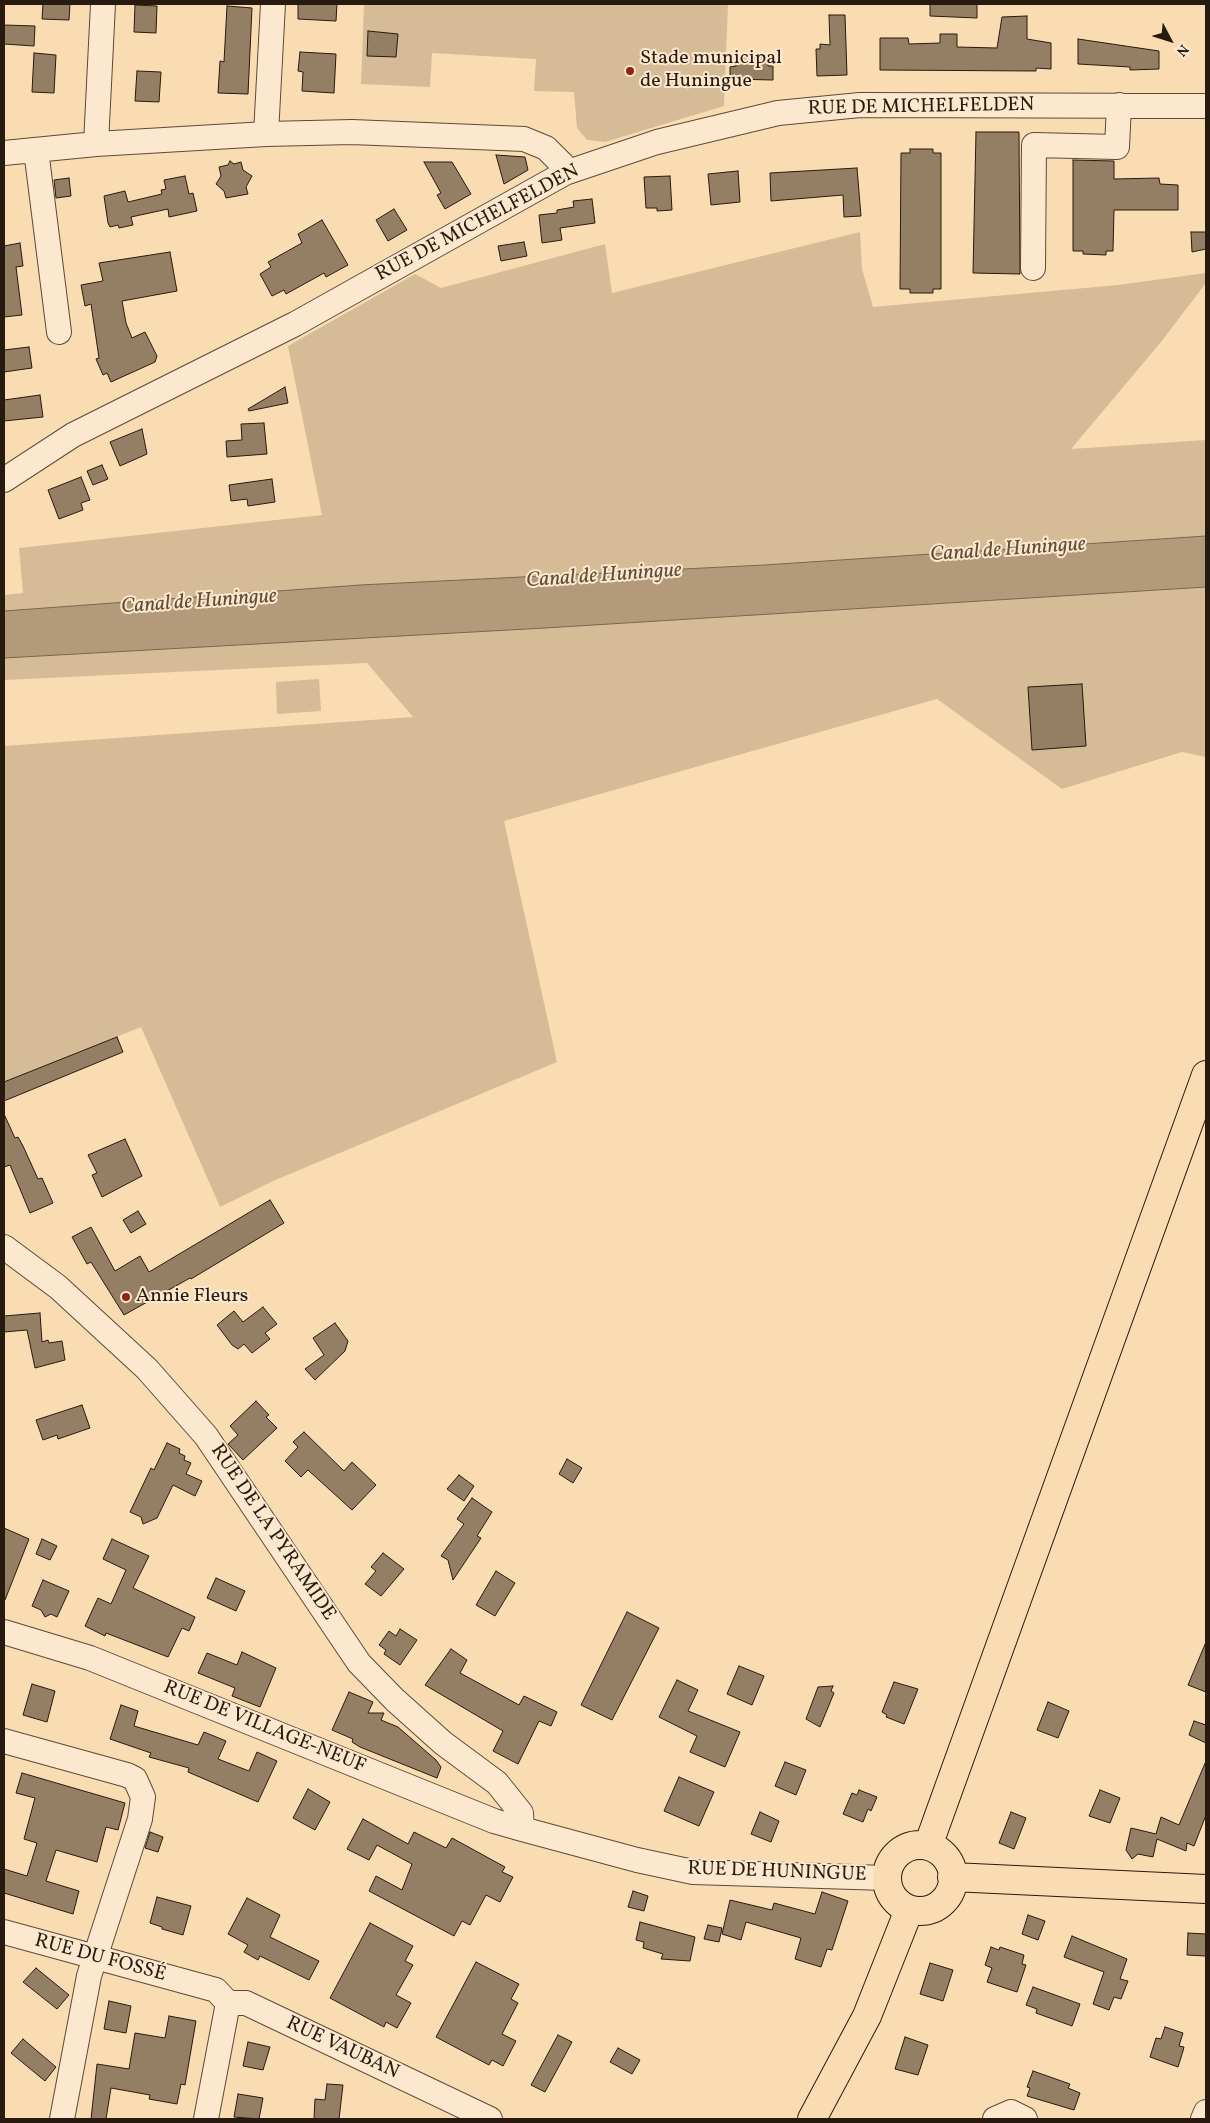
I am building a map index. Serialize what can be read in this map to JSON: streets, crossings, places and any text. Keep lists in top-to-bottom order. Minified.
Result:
{"streets":{"street":["RUE DE MICHELFELDEN","RUE DE LA PYRAMIDE","RUE DE VILLAGE-NEUF","RUE DE HUNINGUE","RUE DU FOSSÉ","RUE VAUBAN"]},"crossings":[["RUE DE LA PYRAMIDE","RUE DE VILLAGE-NEUF"],["RUE DE LA PYRAMIDE","RUE DE HUNINGUE"],["RUE DE VILLAGE-NEUF","RUE DE HUNINGUE"],["RUE DU FOSSÉ","RUE VAUBAN"]],"water":["Canal de Huningue"],"places":["Stade municipal de Huningue","Annie Fleurs"],"north":"bottom right"}
